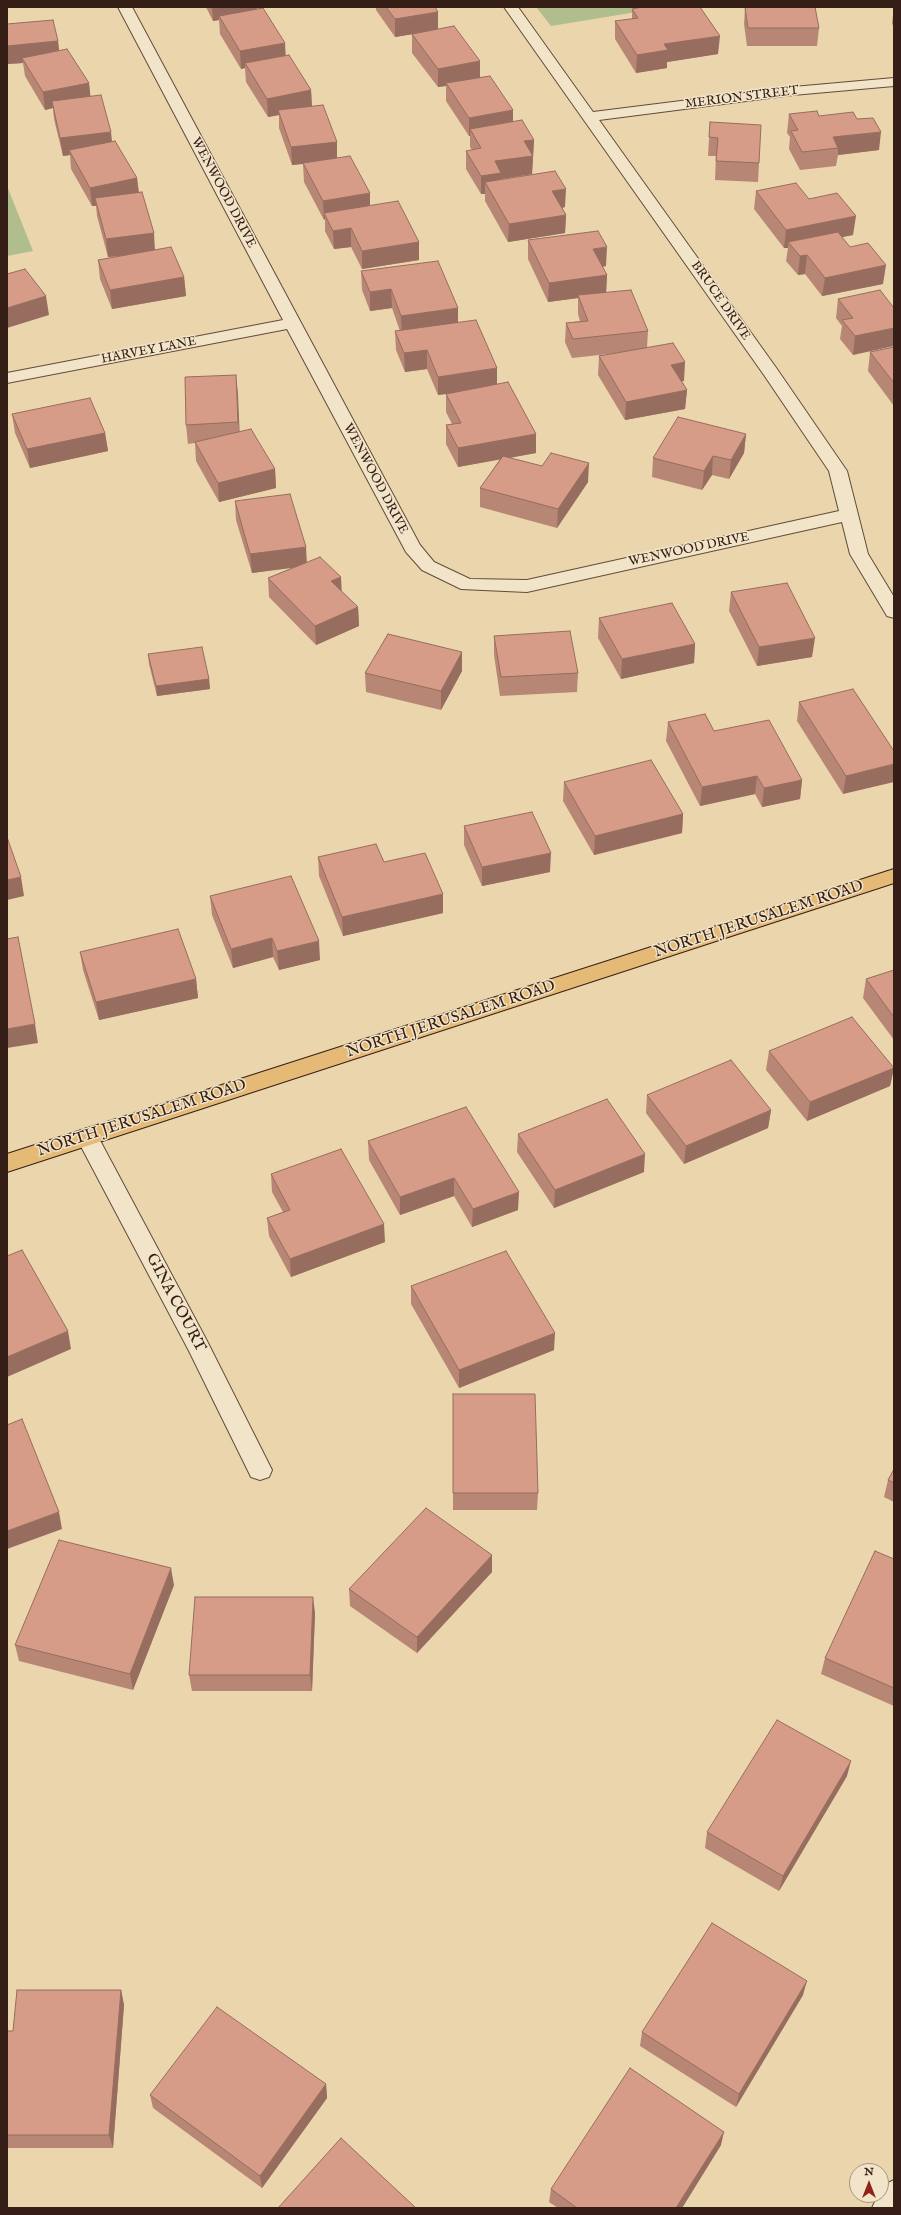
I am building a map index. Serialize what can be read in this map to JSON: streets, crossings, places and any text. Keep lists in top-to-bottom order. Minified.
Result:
{"streets":{"main road":["NORTH JERUSALEM ROAD"],"street":["MERION STREET","WENWOOD DRIVE","BRUCE DRIVE","HARVEY LANE","GINA COURT"]},"crossings":[["MERION STREET","BRUCE DRIVE"],["WENWOOD DRIVE","BRUCE DRIVE"],["WENWOOD DRIVE","HARVEY LANE"],["NORTH JERUSALEM ROAD","GINA COURT"]],"north":"top"}
